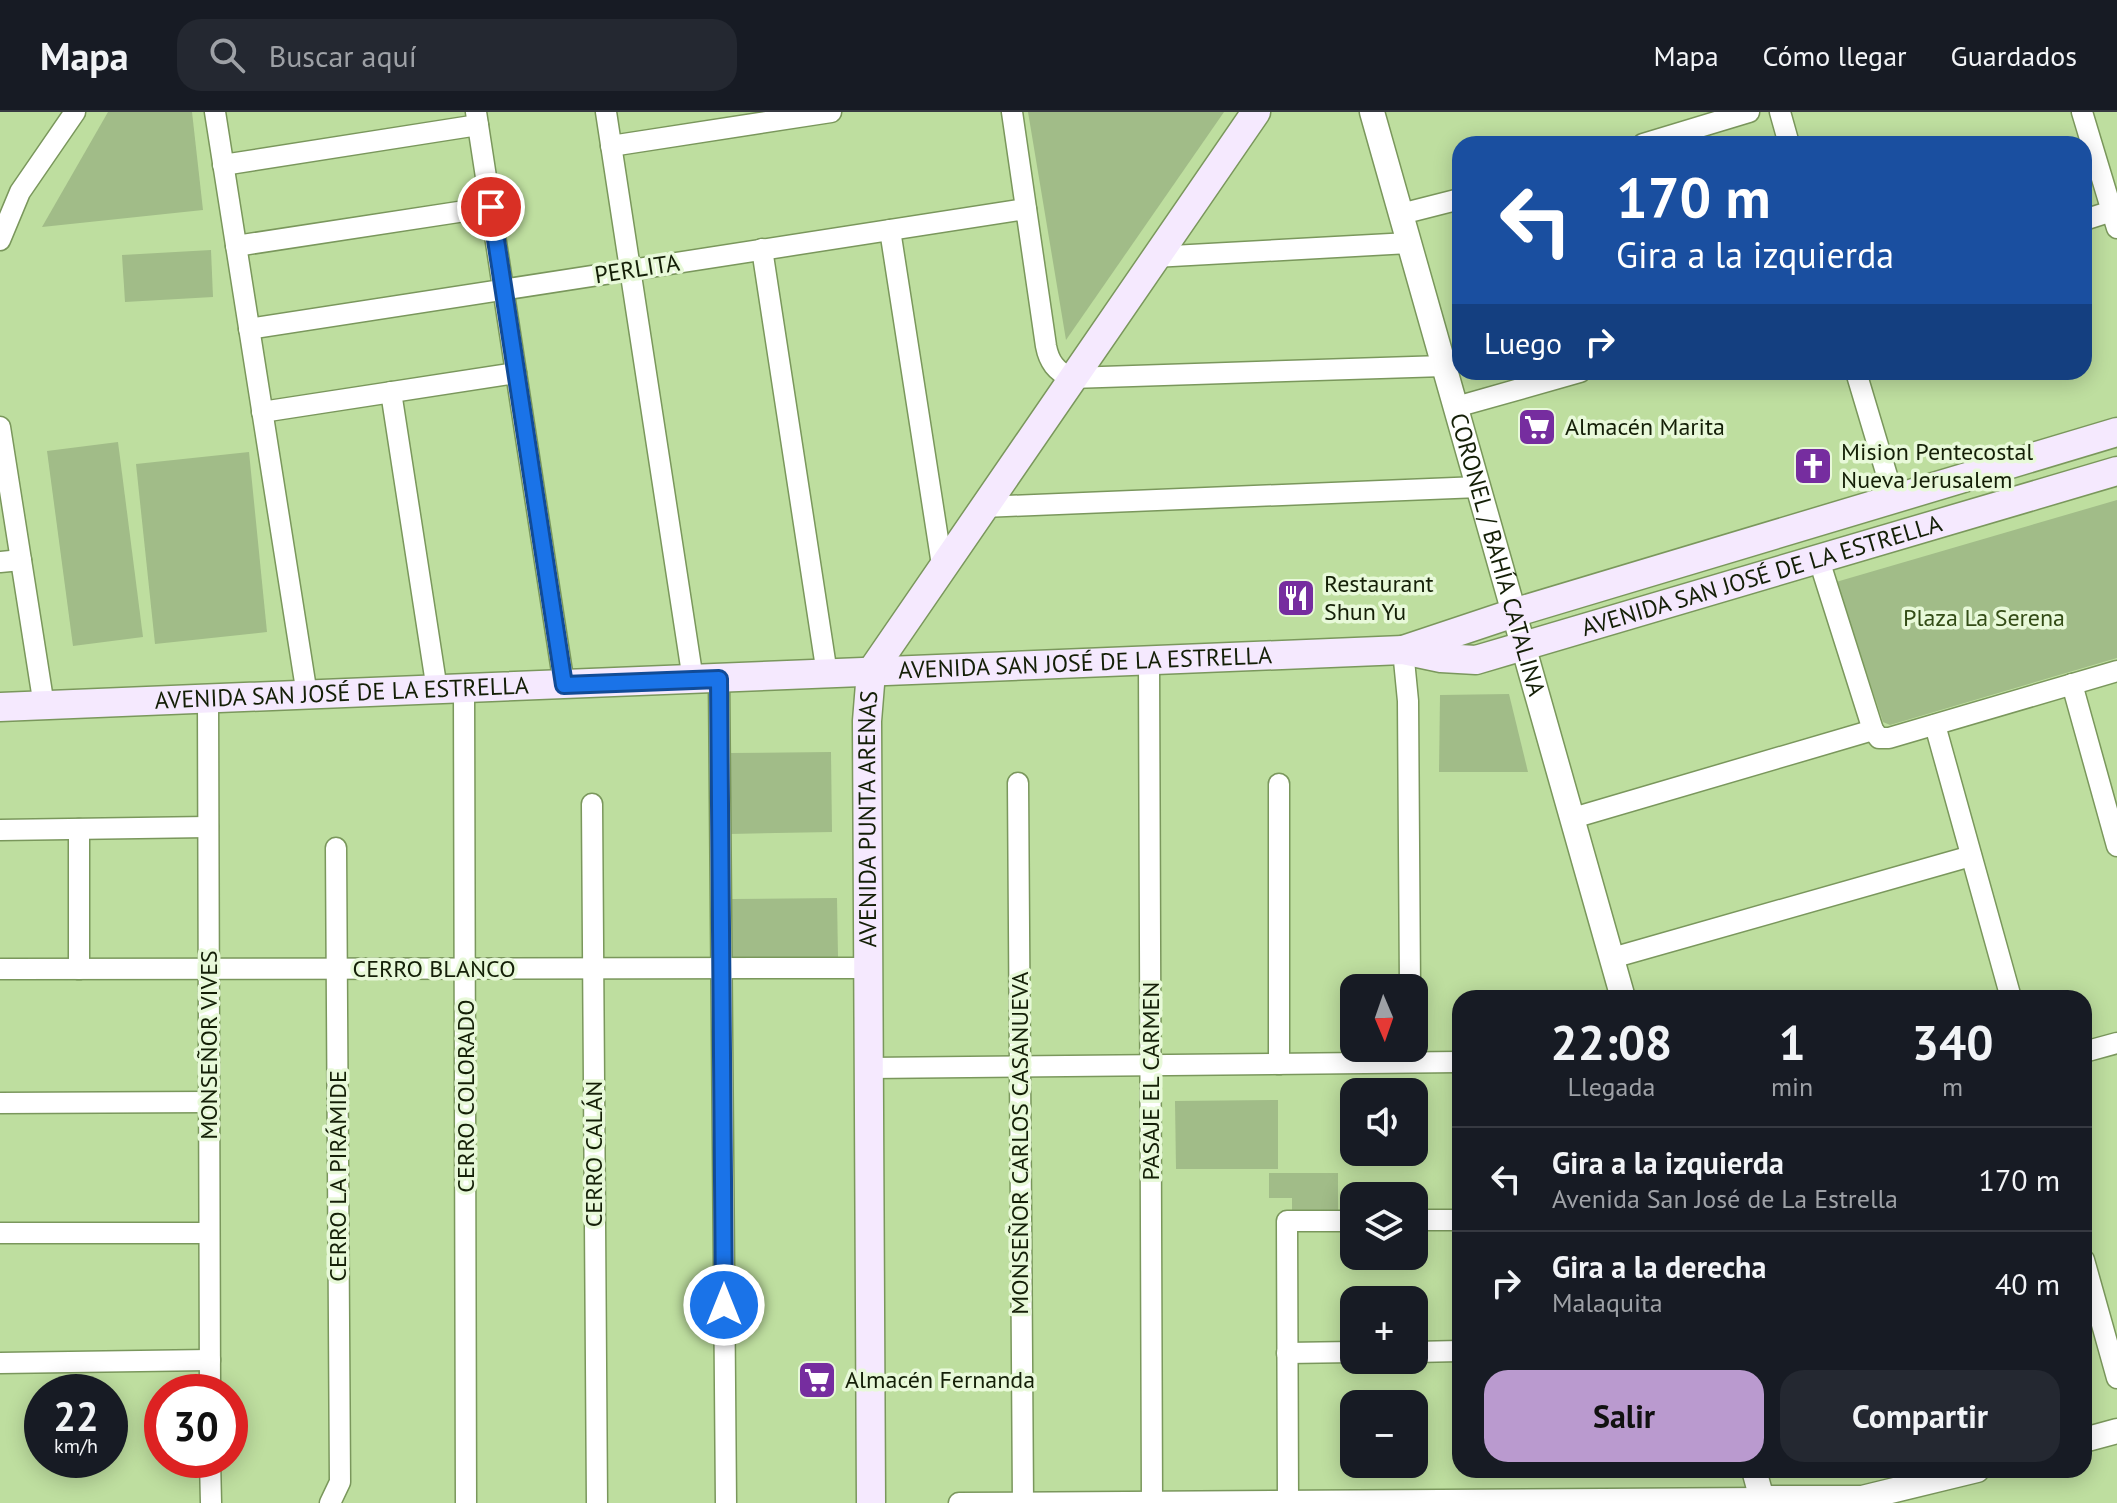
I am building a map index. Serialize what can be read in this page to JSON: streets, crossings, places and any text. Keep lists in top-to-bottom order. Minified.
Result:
{"streets":{"main road":["AVENIDA SAN JOSÉ DE LA ESTRELLA","AVENIDA PUNTA ARENAS"],"street":["PERLITA","CORONEL / BAHÍA CATALINA","CERRO BLANCO","MONSEÑOR VIVES","PASAJE EL CARMEN","CERRO COLORADO","MONSEÑOR CARLOS CASANUEVA","CERRO CALÁN","CERRO LA PIRÁMIDE"]},"crossings":[["CORONEL / BAHÍA CATALINA","AVENIDA SAN JOSÉ DE LA ESTRELLA"],["AVENIDA SAN JOSÉ DE LA ESTRELLA","AVENIDA PUNTA ARENAS"],["AVENIDA SAN JOSÉ DE LA ESTRELLA","MONSEÑOR VIVES"],["AVENIDA SAN JOSÉ DE LA ESTRELLA","PASAJE EL CARMEN"],["AVENIDA SAN JOSÉ DE LA ESTRELLA","CERRO COLORADO"],["AVENIDA PUNTA ARENAS","CERRO BLANCO"],["CERRO BLANCO","MONSEÑOR VIVES"],["CERRO BLANCO","CERRO COLORADO"],["CERRO BLANCO","CERRO CALÁN"],["CERRO BLANCO","CERRO LA PIRÁMIDE"]],"parks":["Plaza La Serena"],"places":{"supermarket":["Almacén Marita","Almacén Fernanda"],"church":["Mision Pentecostal Nueva Jerusalem"],"restaurant":["Restaurant Shun Yu"]},"north":"bottom","page":{"header":"Mapa","search":"Buscar aquí","nav":["Mapa","Cómo llegar","Guardados"],"turn":["170 m","Gira a la izquierda"],"then":"Luego","map_buttons":["+","−"],"eta":["22:08","Llegada","1","min","340","m"],"list":[{"name":"Gira a la izquierda","note":"Avenida San José de La Estrella","value":"170 m"},{"name":"Gira a la derecha","note":"Malaquita","value":"40 m"}],"buttons":["Salir","Compartir"],"speed":"22 km/h","limit":"30"}}
